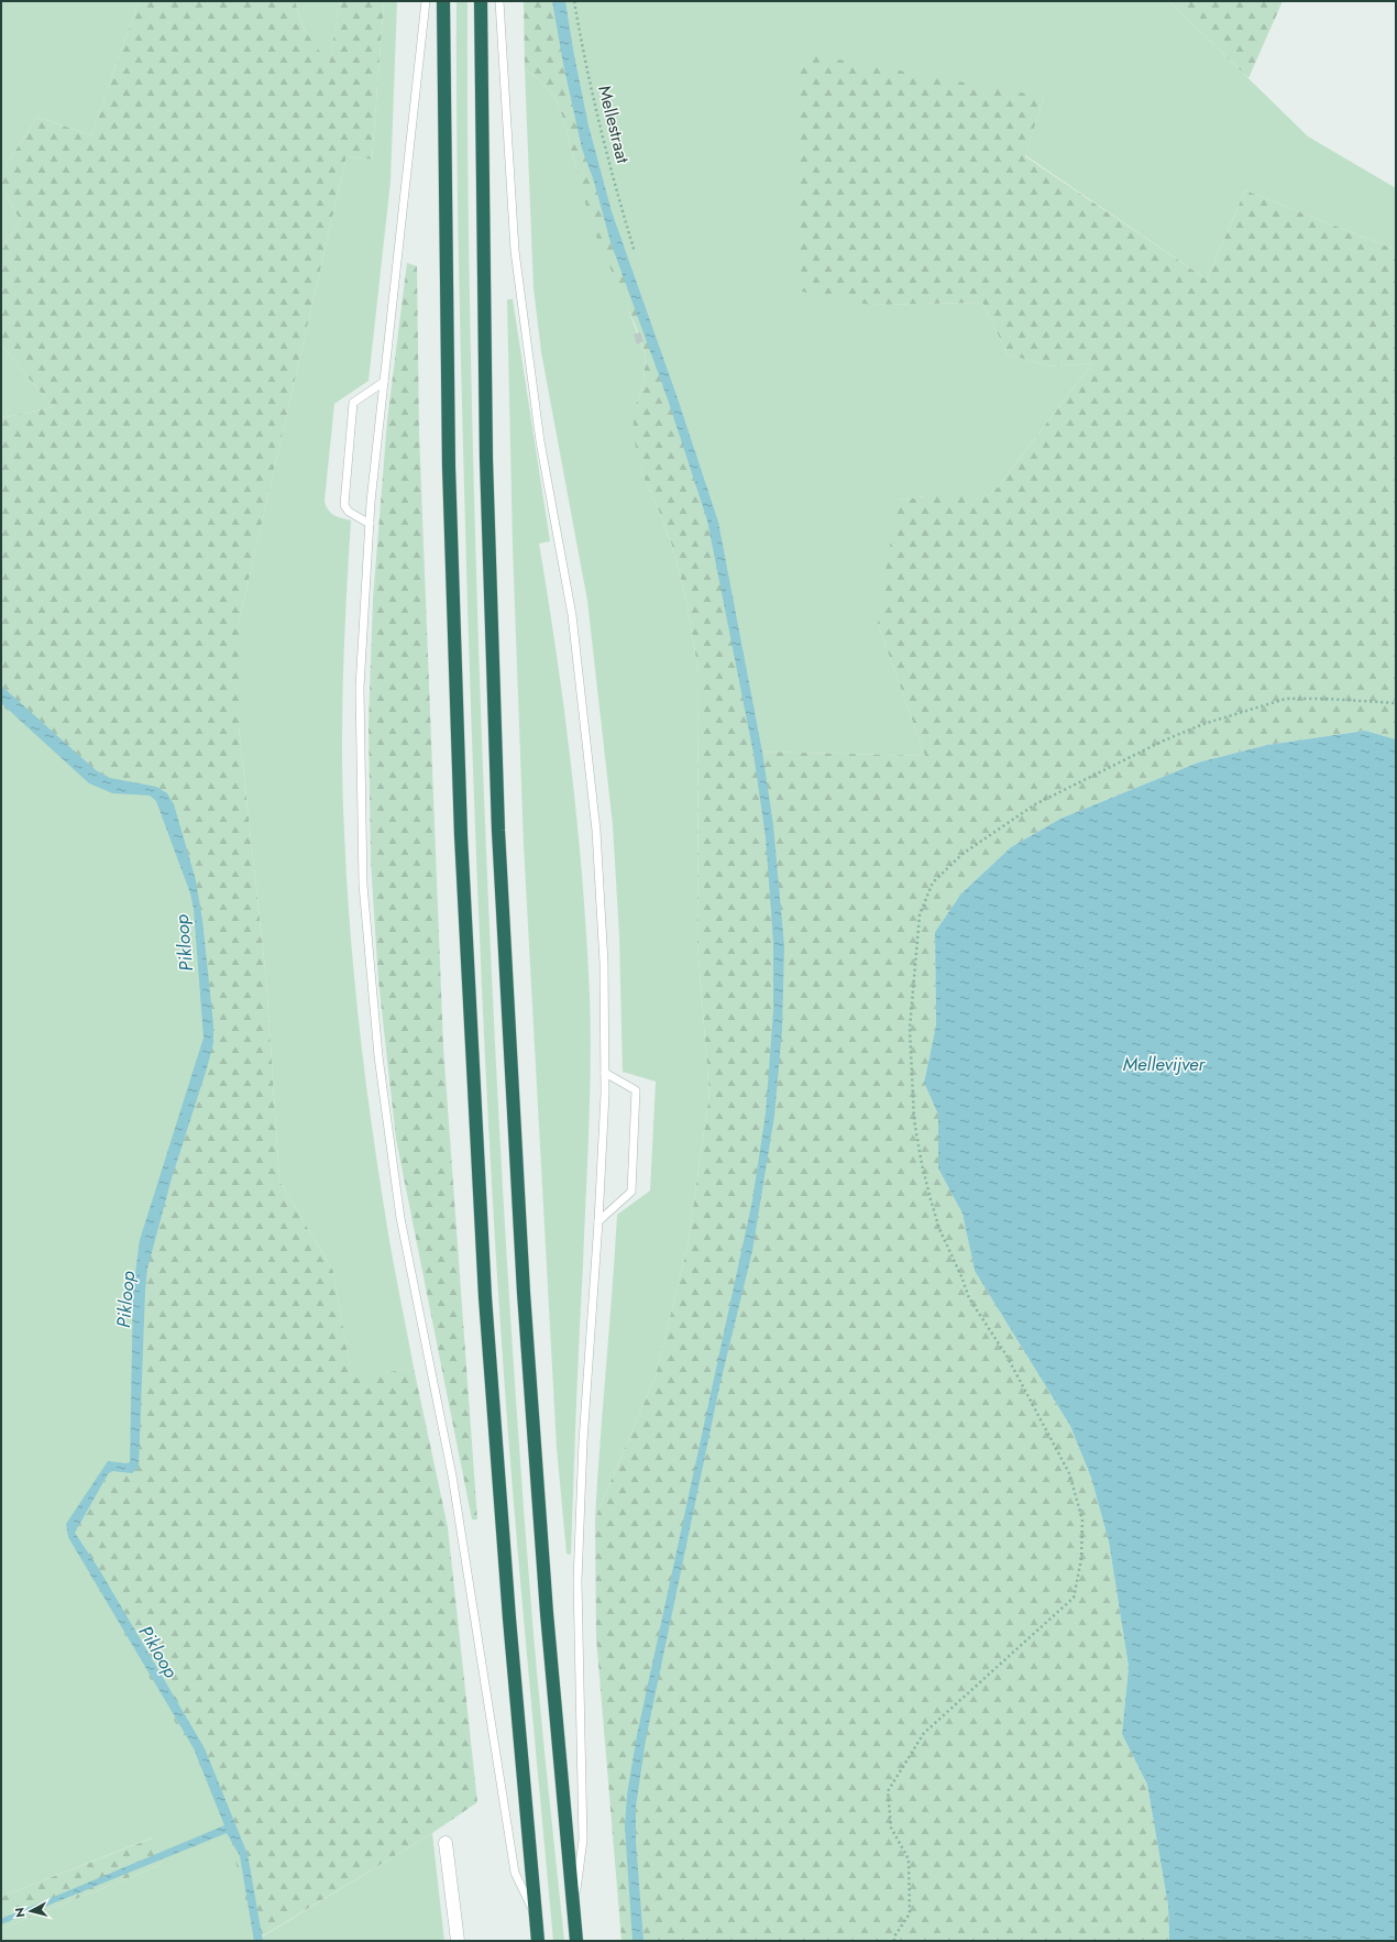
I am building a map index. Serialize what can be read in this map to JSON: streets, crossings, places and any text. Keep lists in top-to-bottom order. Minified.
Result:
{"streets":{"path":["Mellestraat"]},"water":["Pikloop","Mellevijver"],"north":"left"}
